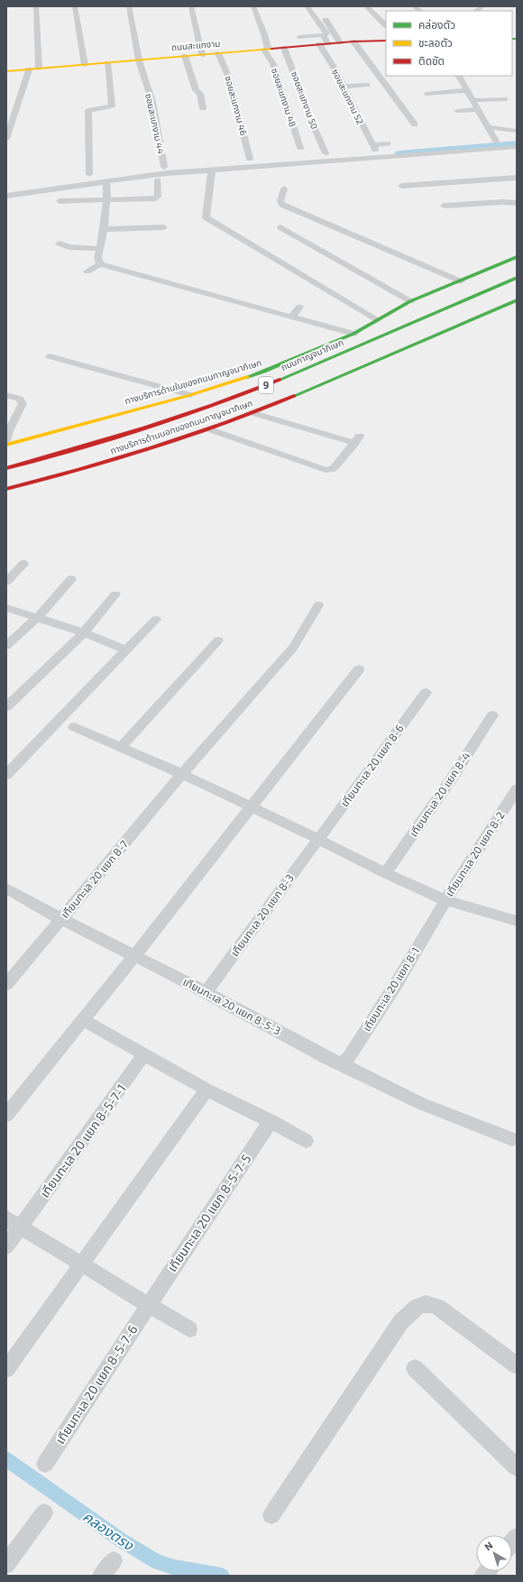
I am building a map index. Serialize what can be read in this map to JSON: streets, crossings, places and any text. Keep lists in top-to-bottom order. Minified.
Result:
{"streets":{"main road":["ถนนสะแกงาม","ถนนกาญจนาภิเษก","ทางบริการด้านในของถนนกาญจนาภิเษก","9","ทางบริการด้านนอกของถนนกาญจนาภิเษก"],"street":["ซอยสะแกงาม 52","ซอยสะแกงาม 48","ซอยสะแกงาม 50","ซอยสะแกงาม 46","ซอยสะแกงาม 44","เทียนทะเล 20 แยก 8-6","เทียนทะเล 20 แยก 8-4","เทียนทะเล 20 แยก 8-2","เทียนทะเล 20 แยก 8-7","เทียนทะเล 20 แยก 8-3","เทียนทะเล 20 แยก 8-1","เทียนทะเล 20 แยก 8-5-3","เทียนทะเล 20 แยก 8-5-7-1","เทียนทะเล 20 แยก 8-5-7-5","เทียนทะเล 20 แยก 8-5-7-6"]},"crossings":[["ถนนสะแกงาม","ซอยสะแกงาม 52"],["ถนนสะแกงาม","ซอยสะแกงาม 48"],["ถนนสะแกงาม","ซอยสะแกงาม 50"],["ถนนสะแกงาม","ซอยสะแกงาม 46"],["ถนนสะแกงาม","ซอยสะแกงาม 44"],["เทียนทะเล 20 แยก 8-6","เทียนทะเล 20 แยก 8-3"],["เทียนทะเล 20 แยก 8-2","เทียนทะเล 20 แยก 8-1"],["เทียนทะเล 20 แยก 8-7","เทียนทะเล 20 แยก 8-5-3"],["เทียนทะเล 20 แยก 8-3","เทียนทะเล 20 แยก 8-5-3"],["เทียนทะเล 20 แยก 8-1","เทียนทะเล 20 แยก 8-5-3"],["เทียนทะเล 20 แยก 8-5-7-5","เทียนทะเล 20 แยก 8-5-7-6"]],"water":["คลองตรง"],"legend":["คล่องตัว","ชะลอตัว","ติดขัด"],"north":"top left"}
